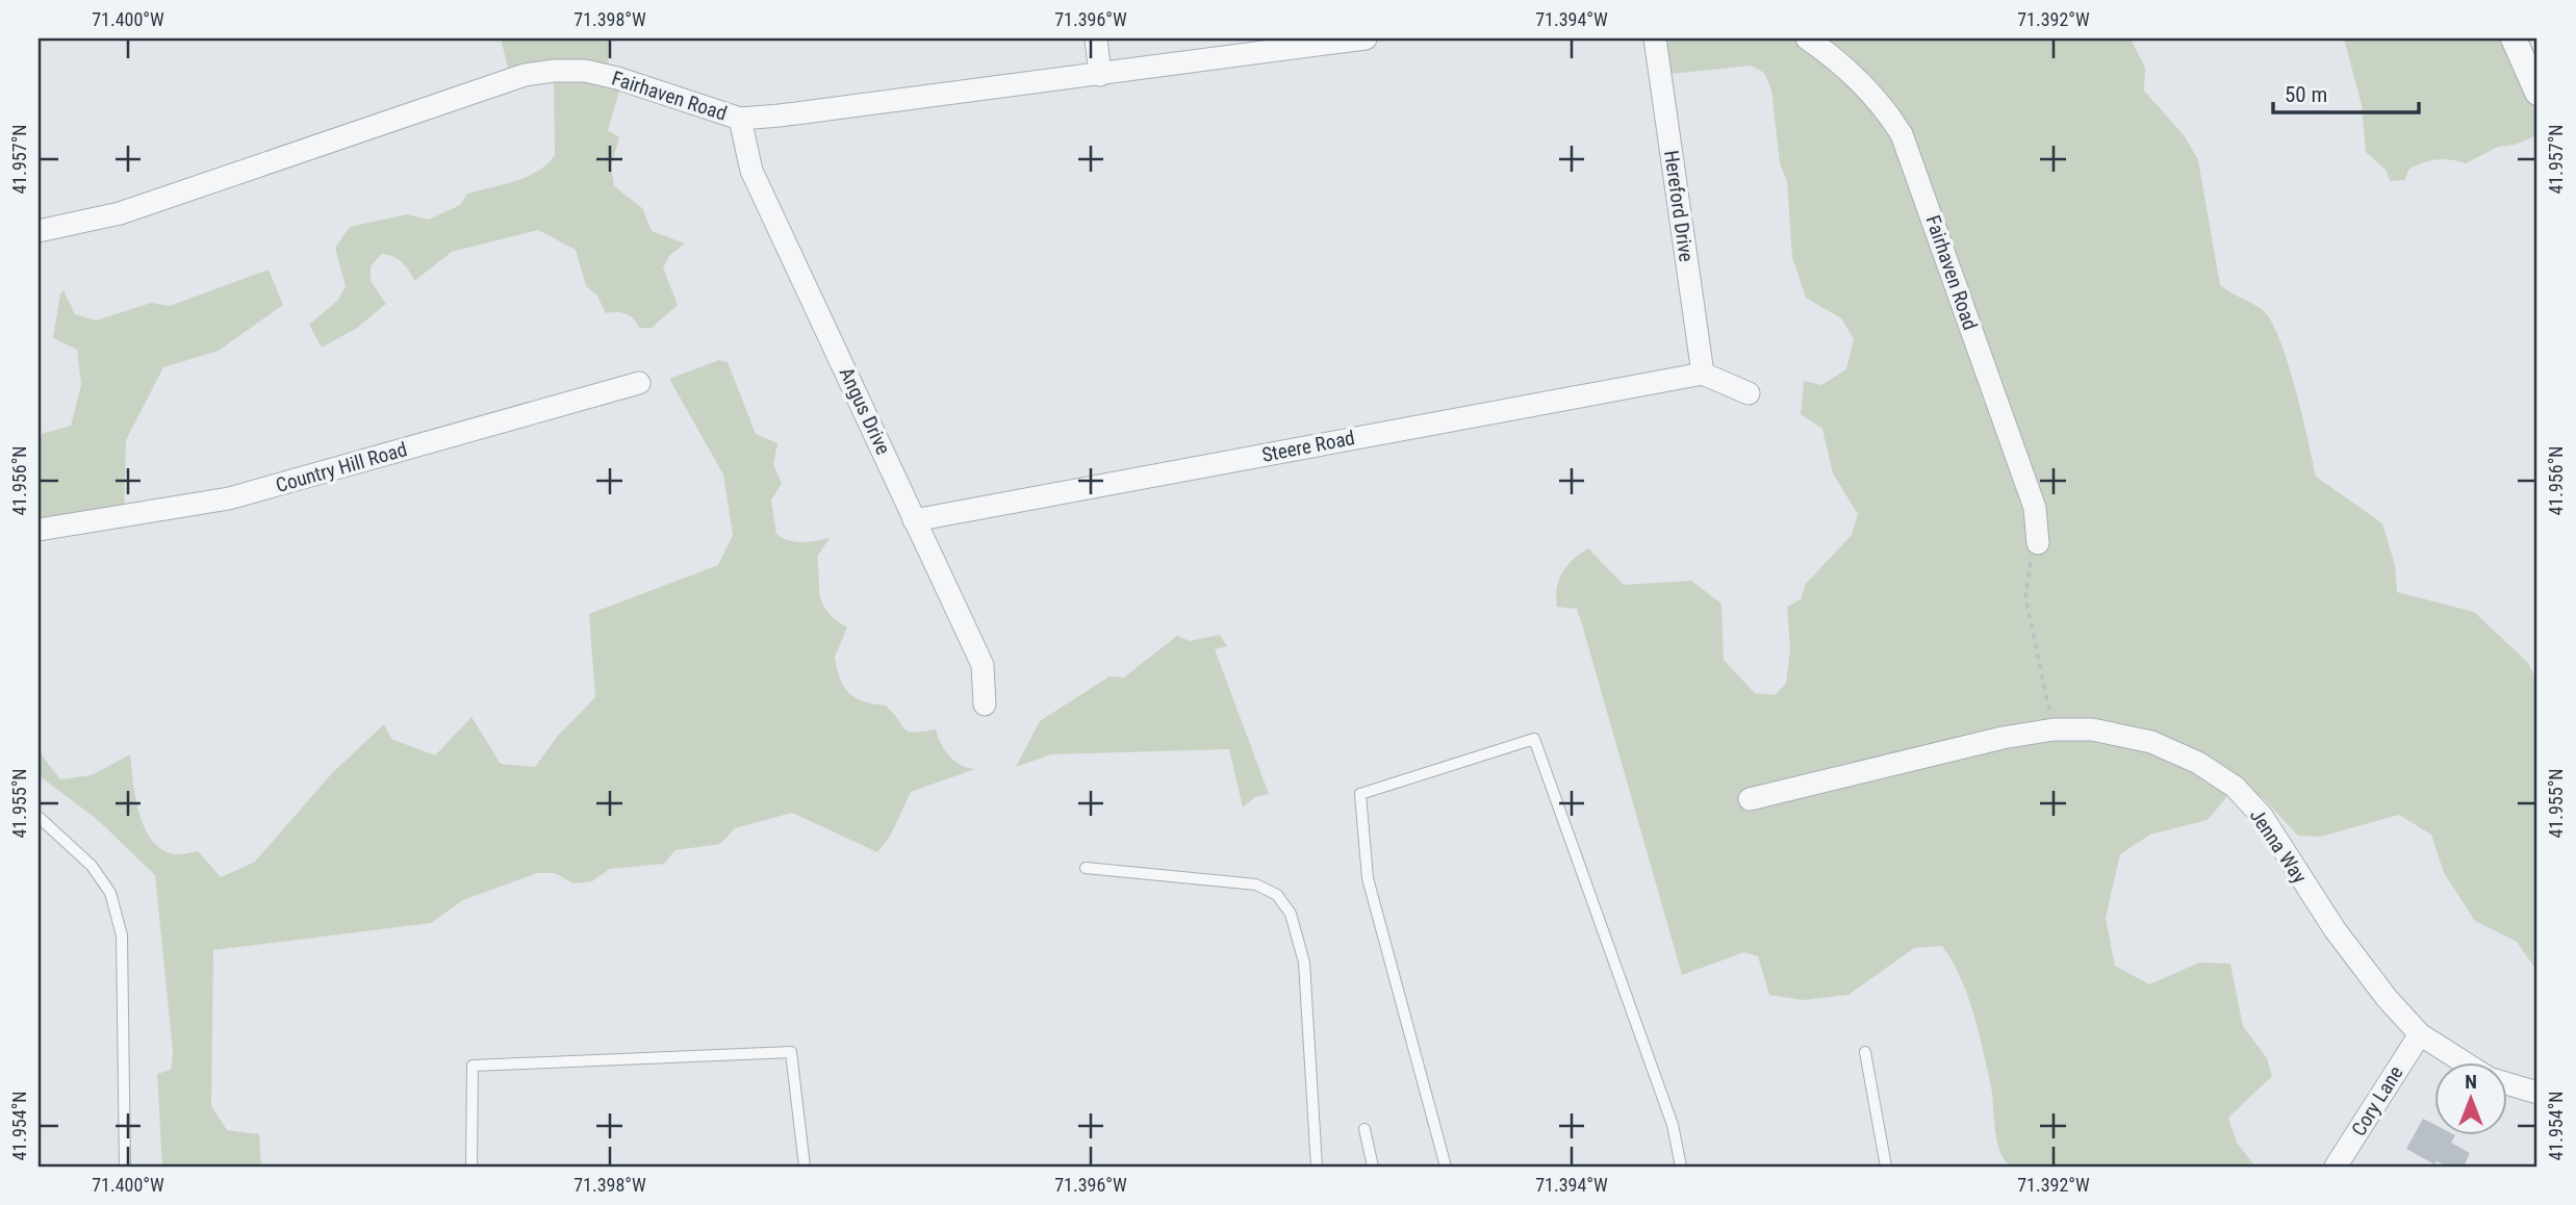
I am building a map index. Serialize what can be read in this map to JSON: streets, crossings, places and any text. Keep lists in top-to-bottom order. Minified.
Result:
{"streets":{"street":["Fairhaven Road","Hereford Drive","Angus Drive","Steere Road","Country Hill Road","Jenna Way","Cory Lane"]},"crossings":[["Fairhaven Road","Angus Drive"],["Hereford Drive","Steere Road"],["Angus Drive","Steere Road"],["Jenna Way","Cory Lane"]],"scale_bar":"50 m","north":"top","coordinates":["71.400°W","71.398°W","71.396°W","71.394°W","71.392°W","41.957°N","41.956°N","41.955°N","41.954°N"]}
